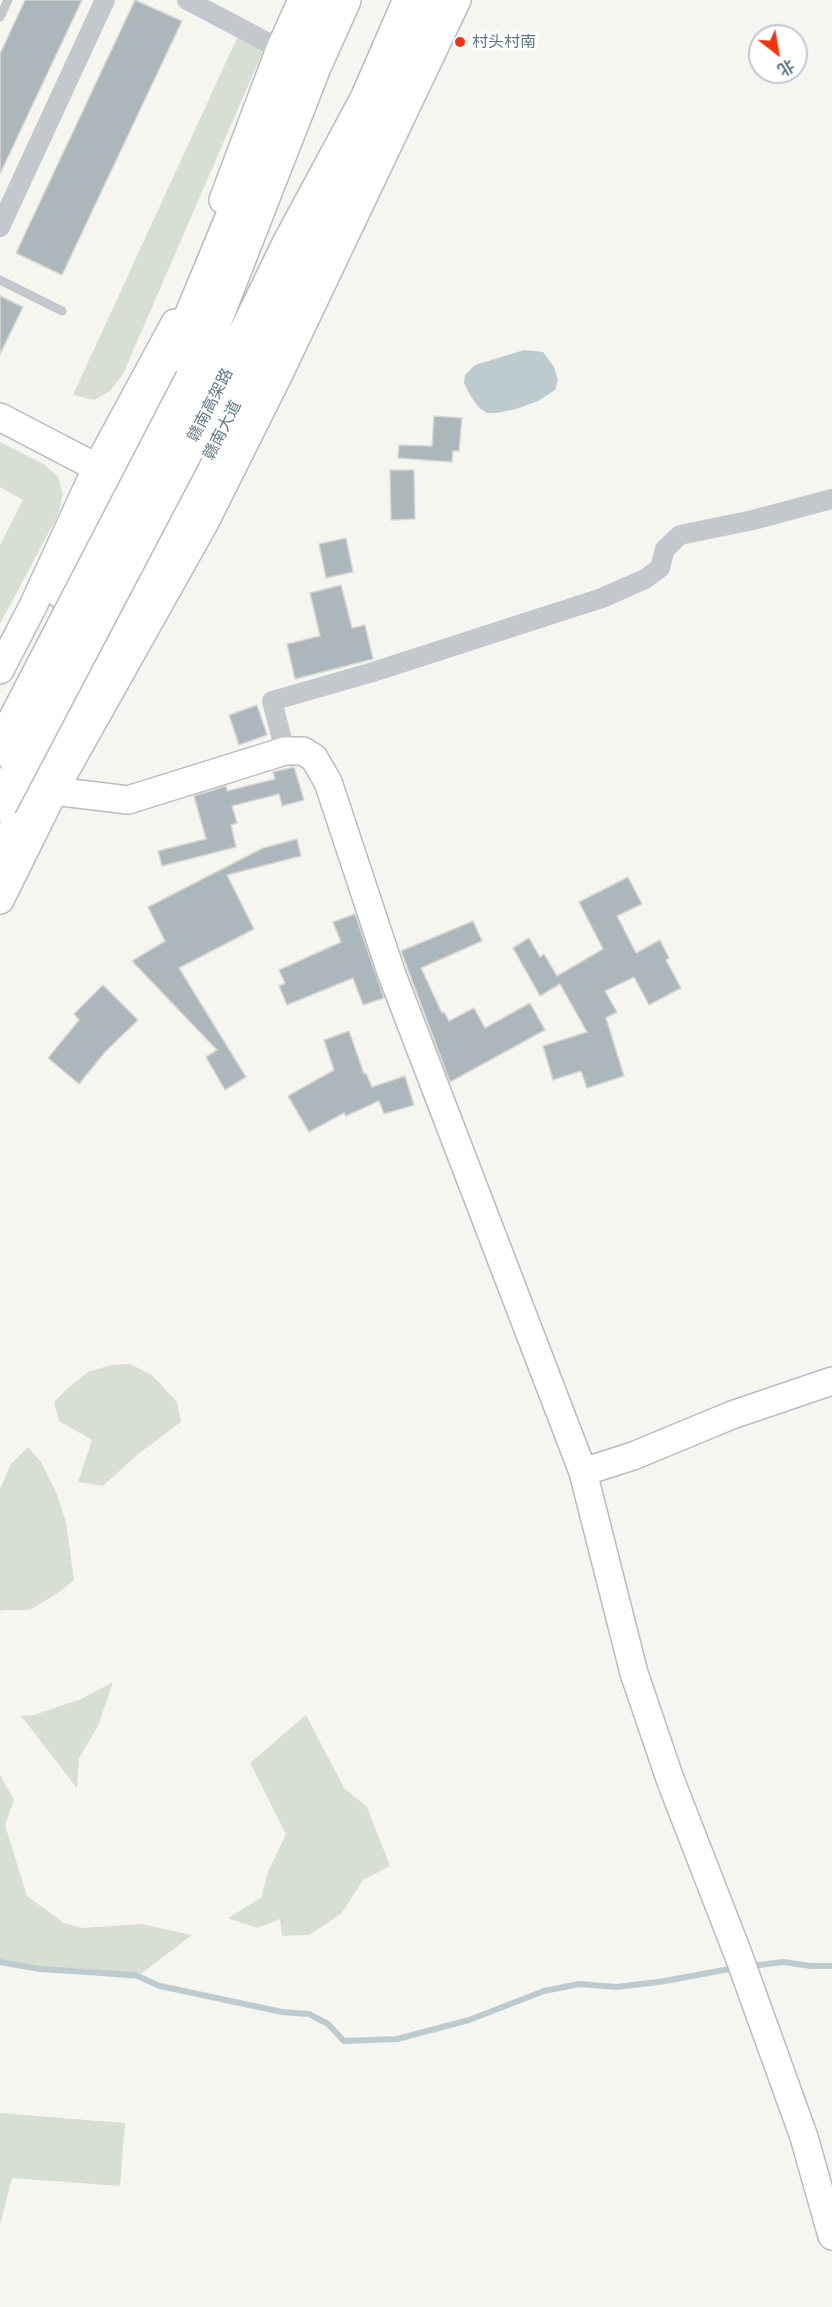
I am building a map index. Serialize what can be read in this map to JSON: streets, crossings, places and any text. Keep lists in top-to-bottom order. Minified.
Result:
{"streets":{"highway":["赣南高架路"],"main road":["赣南大道"]},"places":["村头村南"],"north":"bottom right"}
